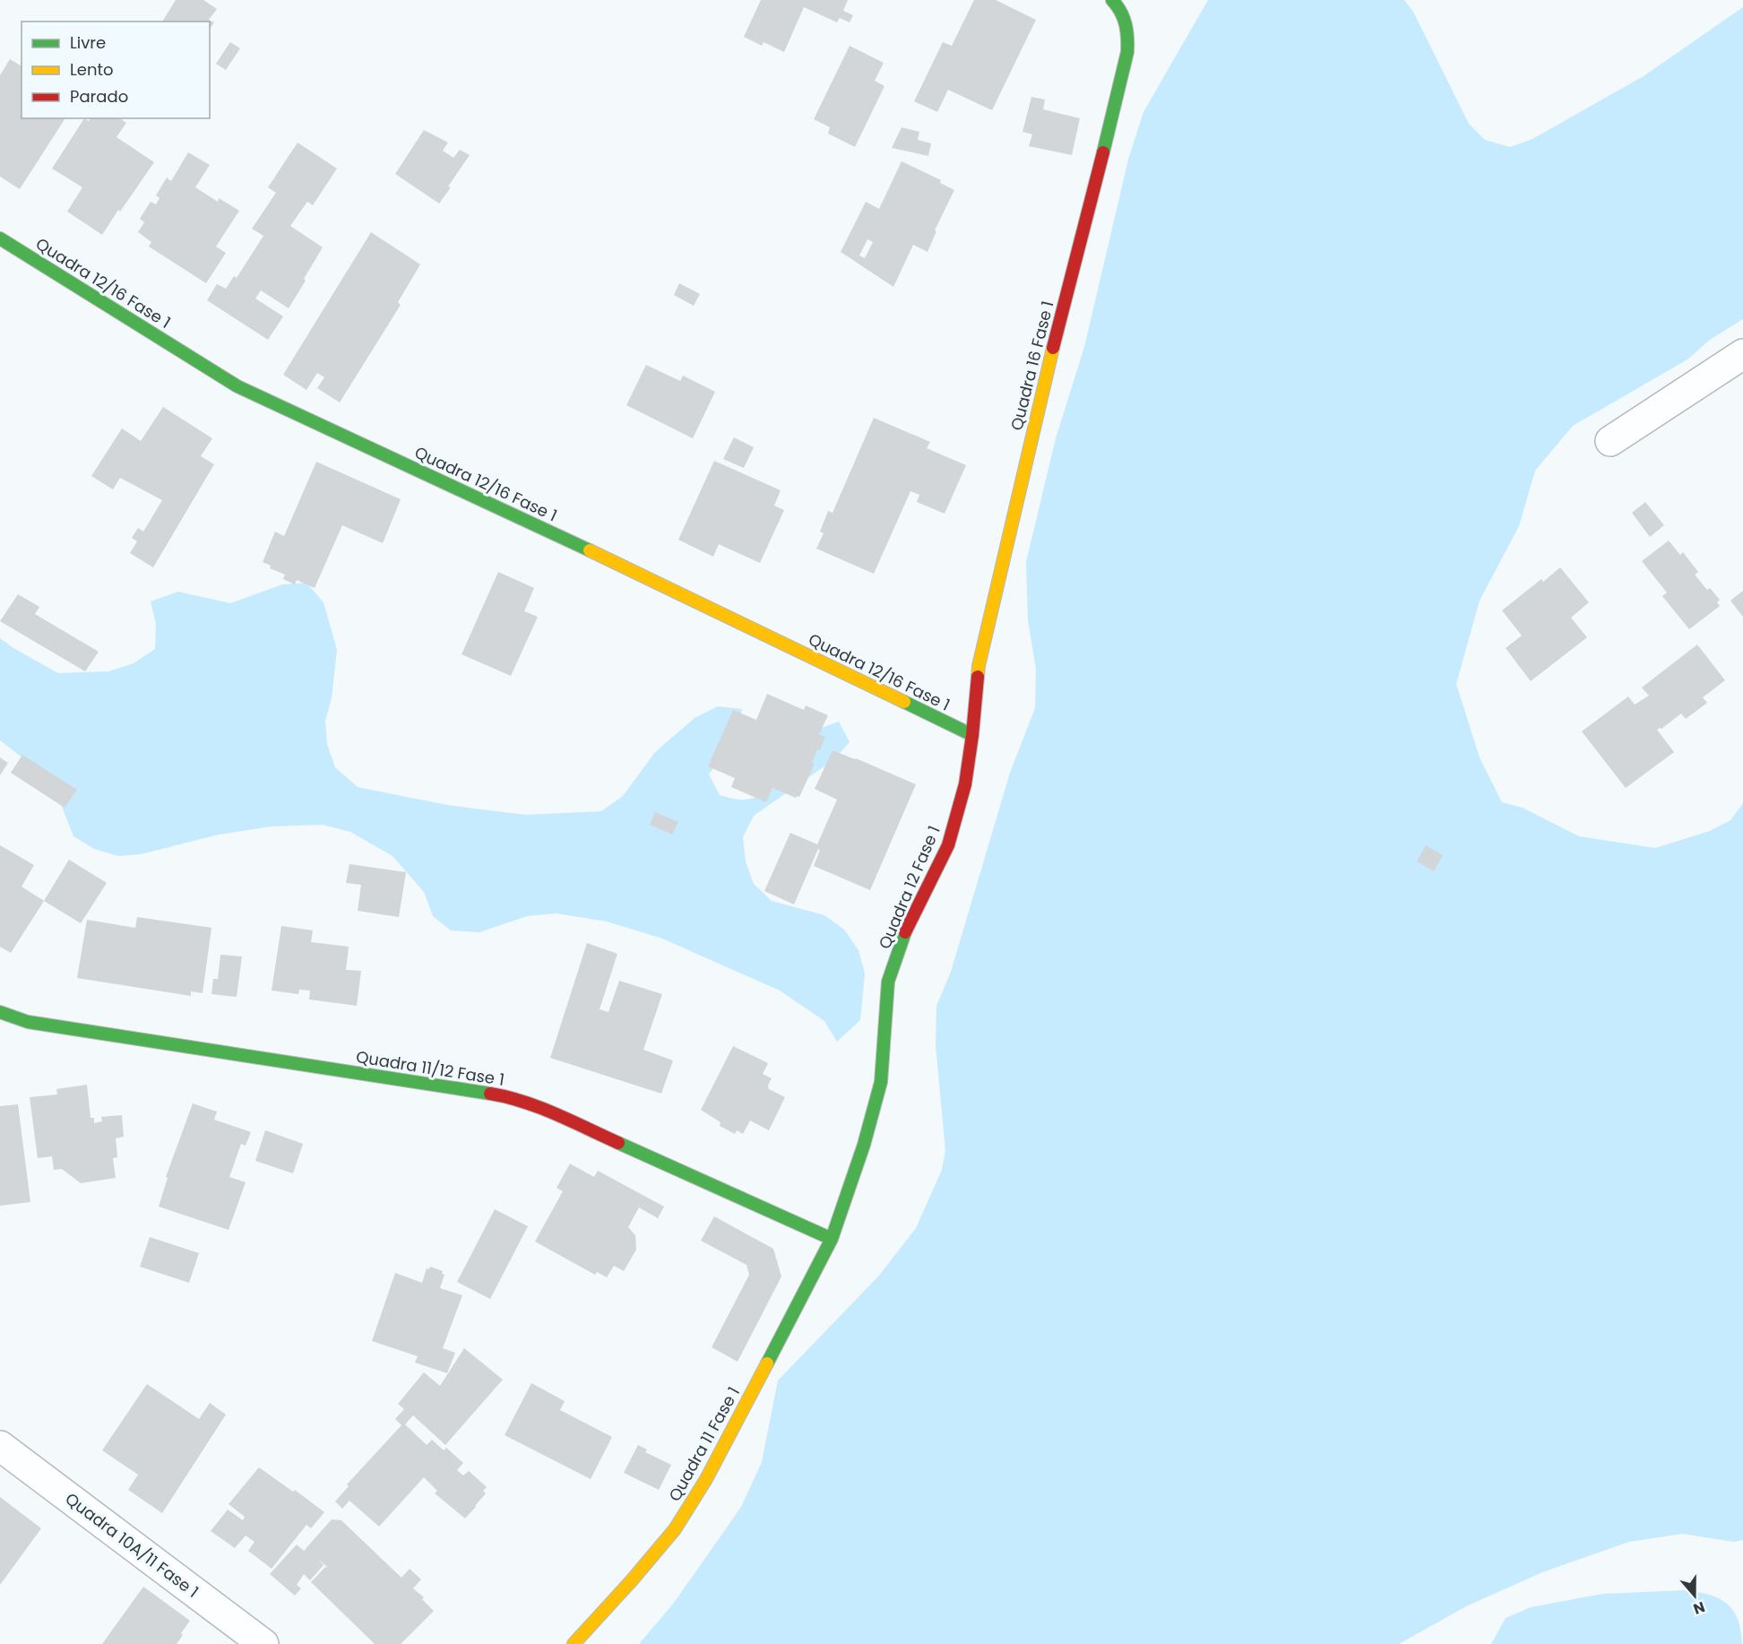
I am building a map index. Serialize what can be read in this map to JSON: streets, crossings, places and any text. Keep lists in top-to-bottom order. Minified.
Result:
{"streets":{"street":["Quadra 12/16 Fase 1","Quadra 16 Fase 1","Quadra 12 Fase 1","Quadra 11/12 Fase 1","Quadra 11 Fase 1","Quadra 10A/11 Fase 1"]},"crossings":[["Quadra 12/16 Fase 1","Quadra 16 Fase 1"],["Quadra 12/16 Fase 1","Quadra 12 Fase 1"],["Quadra 16 Fase 1","Quadra 12 Fase 1"],["Quadra 12 Fase 1","Quadra 11/12 Fase 1"],["Quadra 12 Fase 1","Quadra 11 Fase 1"],["Quadra 11/12 Fase 1","Quadra 11 Fase 1"]],"legend":["Livre","Lento","Parado"],"north":"bottom"}
